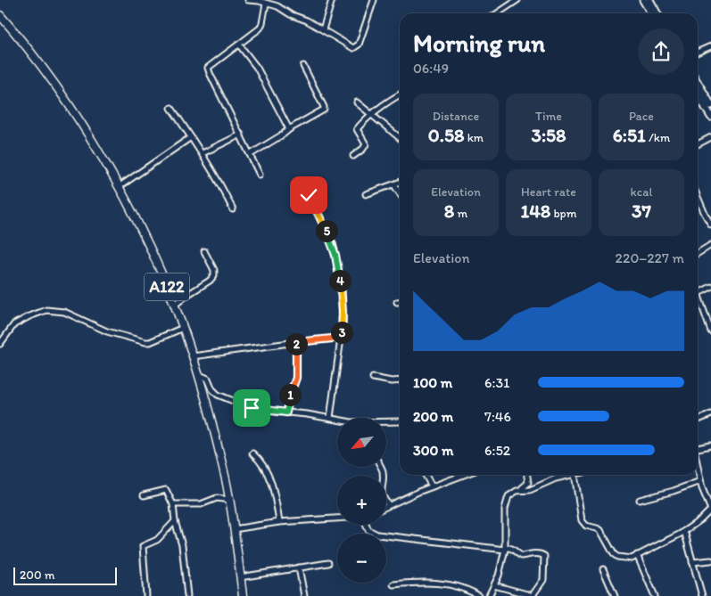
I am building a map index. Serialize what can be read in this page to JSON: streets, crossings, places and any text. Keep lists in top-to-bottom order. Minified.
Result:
{"streets":{"highway":["A122"]},"scale_bar":"200 m","north":"bottom left","page":{"heading":["Morning run","06:49"],"stats":[["Distance","0.58 km"],["Time","3:58"],["Pace","6:51 /km"],["Elevation","8 m"],["Heart rate","148 bpm"],["kcal","37"]],"pins":["5","4","3","2","1"],"chart":["Elevation","220–227 m"],"list":[{"name":"100 m","note":"6:31"},{"name":"200 m","note":"7:46"},{"name":"300 m","note":"6:52"}],"map_buttons":["+","−"],"scale":"200 m"}}
